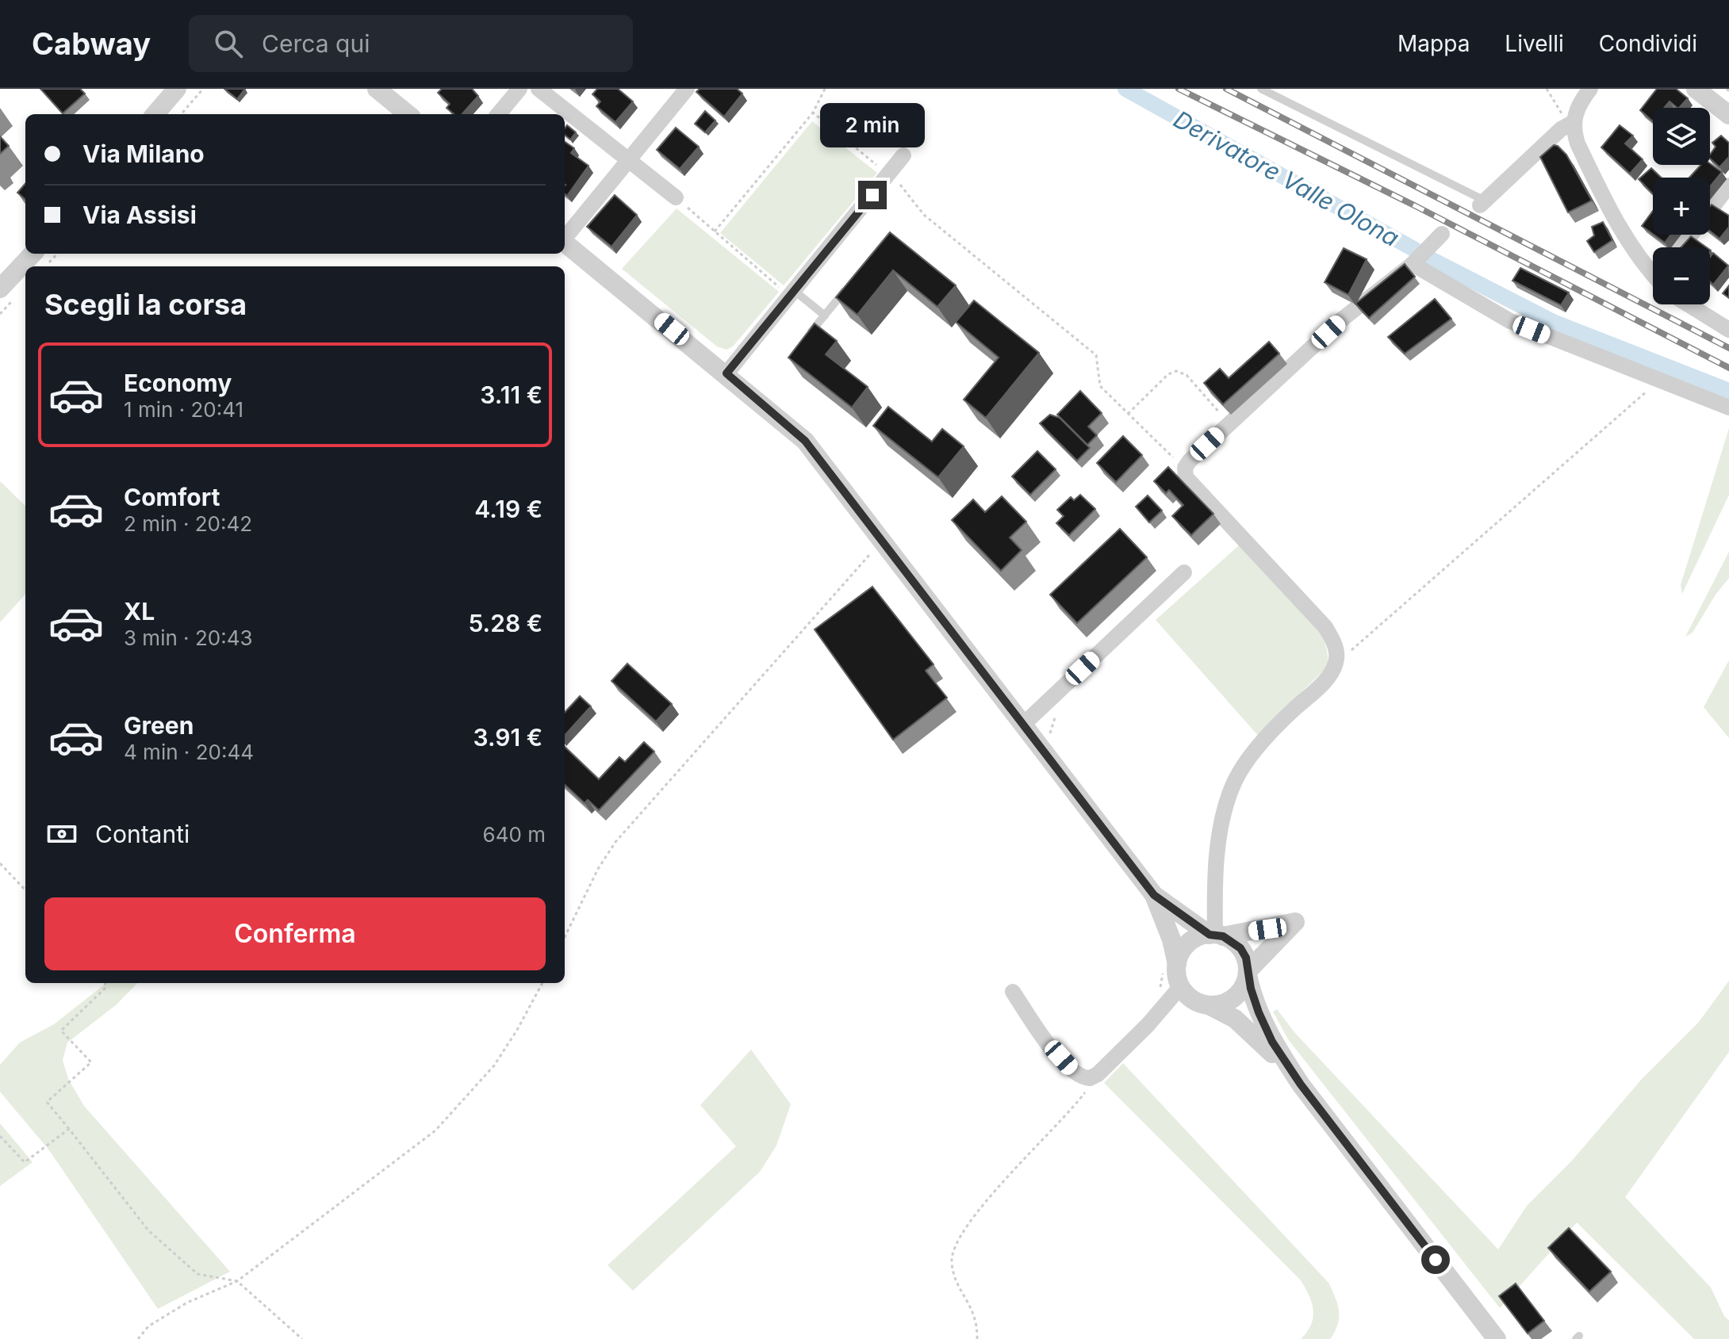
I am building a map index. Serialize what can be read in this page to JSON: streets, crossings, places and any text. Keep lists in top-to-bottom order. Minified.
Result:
{"water":["Derivatore Valle Olona"],"page":{"header":"Cabway","search":"Cerca qui","nav":["Mappa","Livelli","Condividi"],"bubble":"2 min","map_buttons":["+","−"],"banner":["Via Milano","Via Assisi"],"heading":"Scegli la corsa","list":[{"name":"Economy","note":"1 min · 20:41","value":"3.11 €"},{"name":"Comfort","note":"2 min · 20:42","value":"4.19 €"},{"name":"XL","note":"3 min · 20:43","value":"5.28 €"},{"name":"Green","note":"4 min · 20:44","value":"3.91 €"}],"pay":["Contanti","640 m"],"buttons":"Conferma"}}
